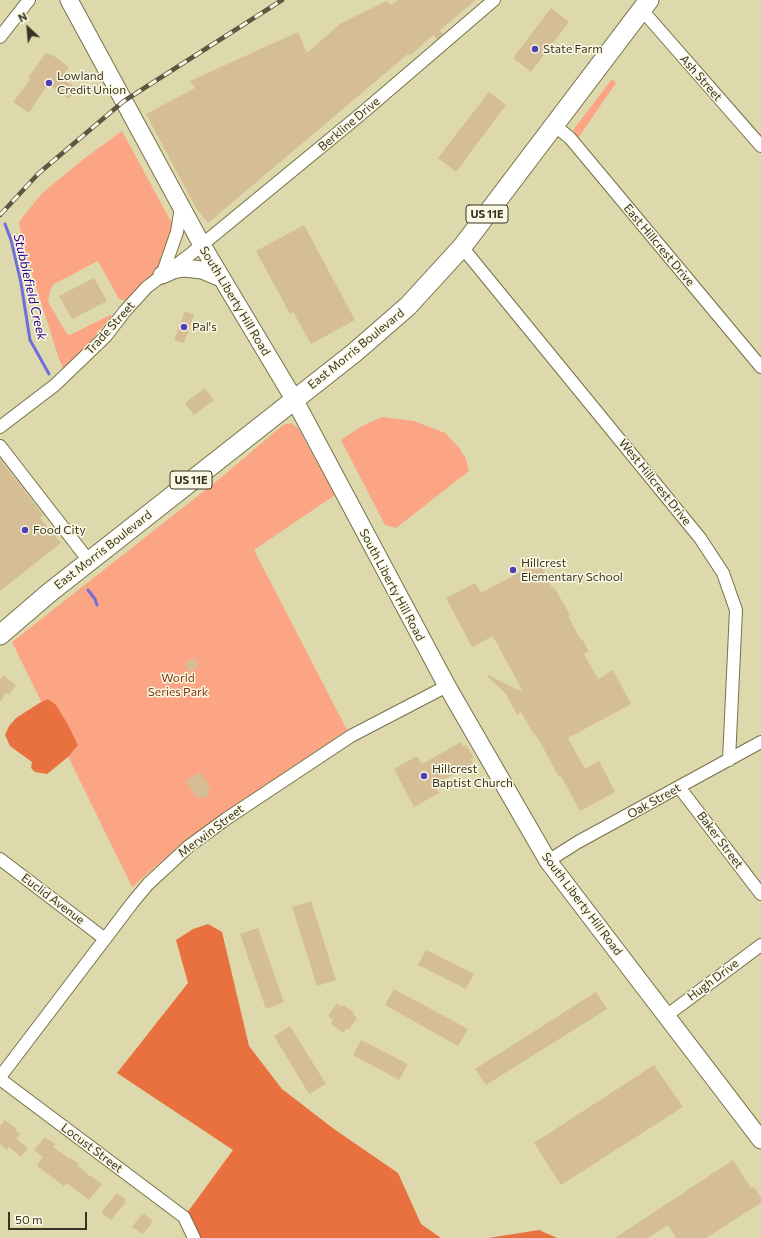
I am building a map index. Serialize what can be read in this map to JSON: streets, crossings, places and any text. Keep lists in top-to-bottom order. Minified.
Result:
{"streets":{"main road":["US 11E","East Morris Boulevard"],"street":["Ash Street","Berkline Drive","East Hillcrest Drive","South Liberty Hill Road","Trade Street","West Hillcrest Drive","Oak Street","Merwin Street","Baker Street","Euclid Avenue","Hugh Drive","Locust Street"]},"crossings":[["Ash Street","East Morris Boulevard"],["Berkline Drive","South Liberty Hill Road"],["Berkline Drive","Trade Street"],["East Hillcrest Drive","East Morris Boulevard"],["South Liberty Hill Road","Trade Street"],["South Liberty Hill Road","East Morris Boulevard"],["South Liberty Hill Road","Oak Street"],["South Liberty Hill Road","Merwin Street"],["South Liberty Hill Road","Hugh Drive"],["East Morris Boulevard","West Hillcrest Drive"],["West Hillcrest Drive","Oak Street"],["Oak Street","Baker Street"],["Merwin Street","Euclid Avenue"],["Merwin Street","Locust Street"]],"water":["Stubblefield Creek"],"parks":["World Series Park"],"places":["State Farm","Lowland Credit Union","Pal's","Food City","Hillcrest Elementary School","Hillcrest Baptist Church"],"scale_bar":"50 m","north":"top left"}
